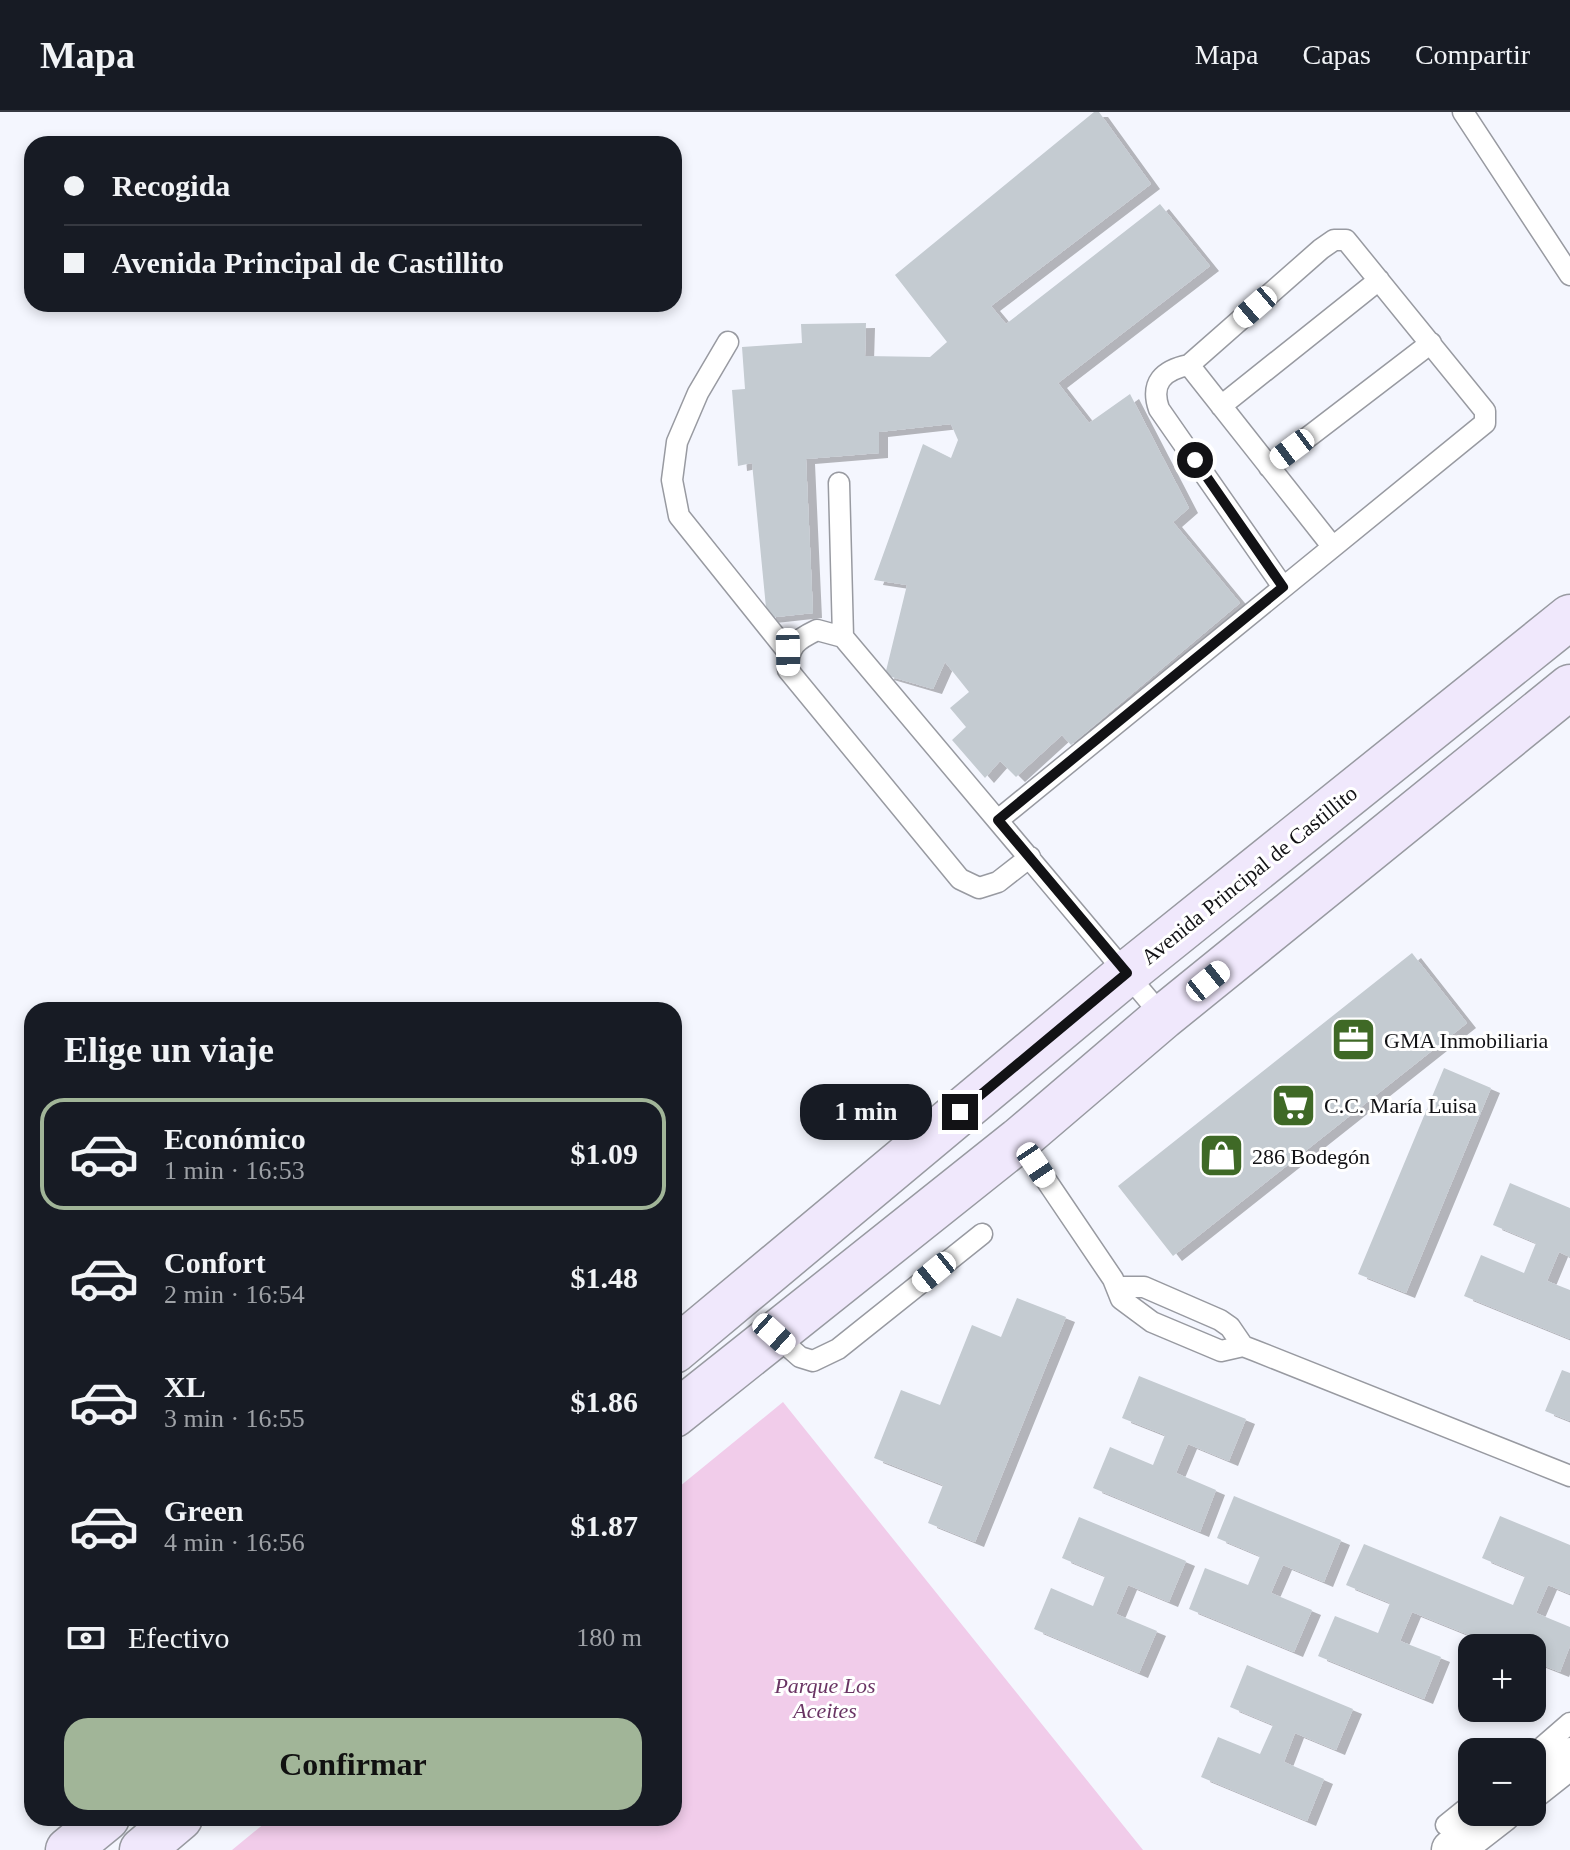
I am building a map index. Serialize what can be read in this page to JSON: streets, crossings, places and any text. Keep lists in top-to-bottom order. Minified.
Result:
{"streets":{"main road":["Avenida Principal de Castillito"]},"parks":["Parque Los Aceites"],"places":{"office":["GMA Inmobiliaria"],"supermarket":["C.C. María Luisa"],"shop":["286 Bodegón"]},"page":{"header":"Mapa","nav":["Mapa","Capas","Compartir"],"banner":["Recogida","Avenida Principal de Castillito"],"heading":"Elige un viaje","bubble":"1 min","list":[{"name":"Económico","note":"1 min · 16:53","value":"$1.09"},{"name":"Confort","note":"2 min · 16:54","value":"$1.48"},{"name":"XL","note":"3 min · 16:55","value":"$1.86"},{"name":"Green","note":"4 min · 16:56","value":"$1.87"}],"pay":["Efectivo","180 m"],"map_buttons":["+","−"],"buttons":"Confirmar"}}
